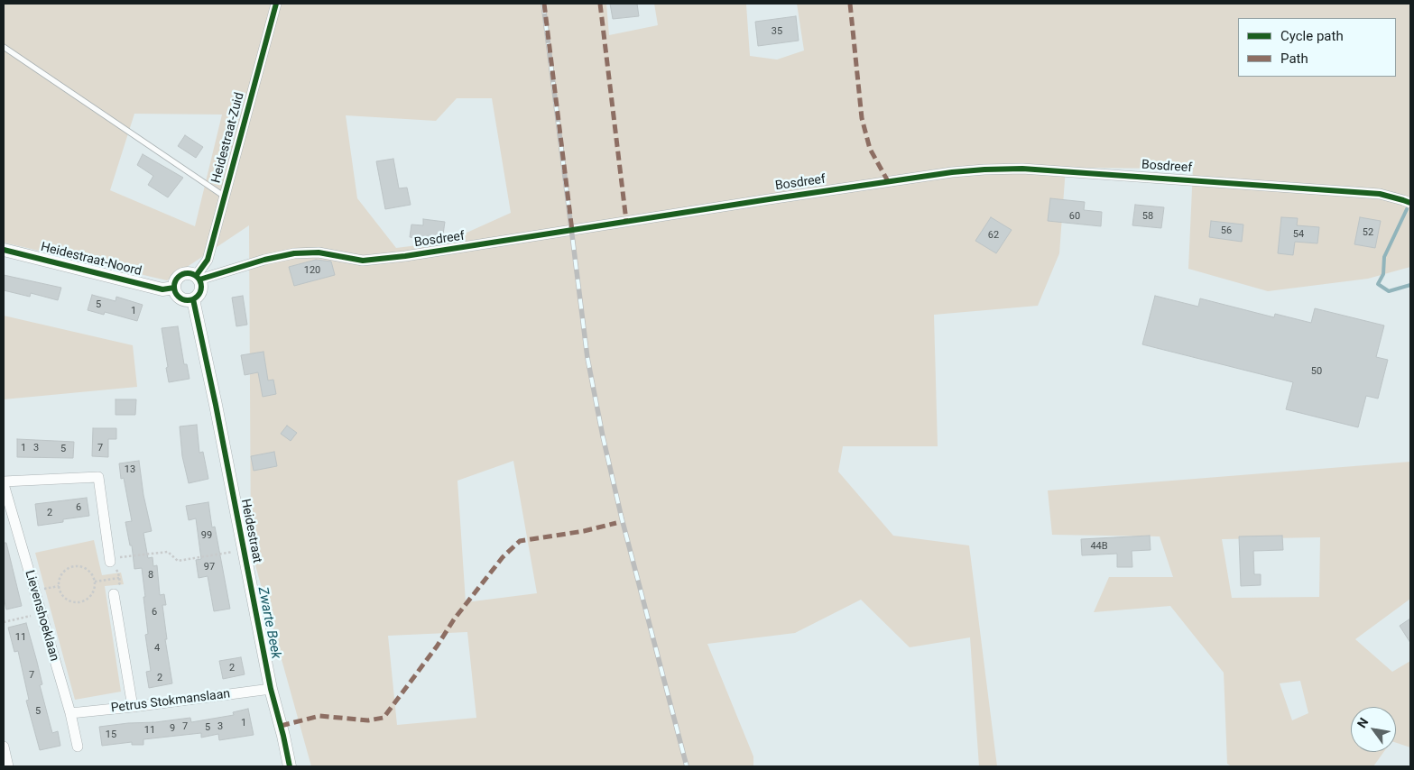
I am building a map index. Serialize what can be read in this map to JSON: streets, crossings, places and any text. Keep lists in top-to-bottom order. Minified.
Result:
{"streets":{"street":["Heidestraat-Zuid","Bosdreef","Heidestraat-Noord","Heidestraat","Lievenshoeklaan","Petrus Stokmanslaan"]},"crossings":[["Heidestraat-Zuid","Bosdreef"],["Heidestraat-Zuid","Heidestraat-Noord"],["Heidestraat-Zuid","Heidestraat"],["Bosdreef","Heidestraat-Noord"],["Bosdreef","Heidestraat"],["Heidestraat-Noord","Heidestraat"],["Heidestraat","Petrus Stokmanslaan"],["Lievenshoeklaan","Petrus Stokmanslaan"]],"water":["Zwarte Beek"],"house_numbers":["35","60","58","56","52","54","62","120","5","1","50","1","3","7","5","13","6","2","99","44B","97","8","6","11","4","2","7","2","5","1","7","3","5","9","11","15"],"legend":["Cycle path","Path"],"north":"top left"}
